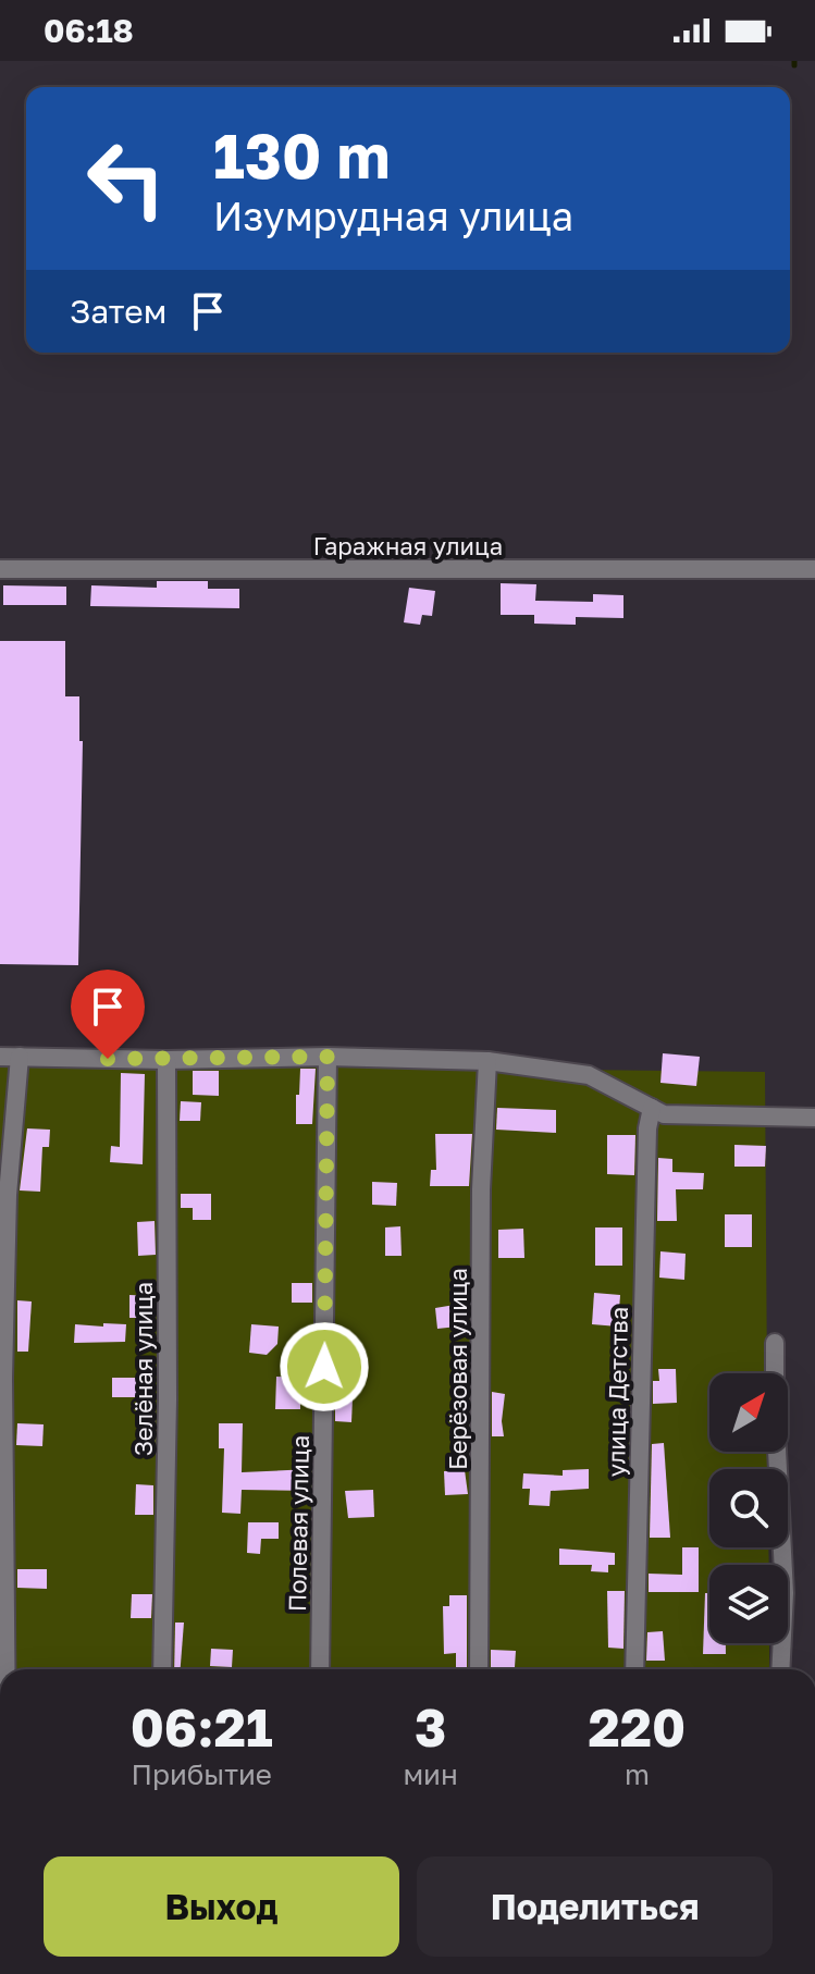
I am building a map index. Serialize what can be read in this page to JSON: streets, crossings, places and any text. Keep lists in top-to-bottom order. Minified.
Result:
{"streets":{"street":["Гаражная улица","Зелёная улица","Берёзовая улица","улица Детства","Полевая улица"]},"north":"top right","page":{"status":"06:18","turn":["130 m","Изумрудная улица"],"then":"Затем","eta":["06:21","Прибытие","3","мин","220","m"],"buttons":["Выход","Поделиться"]}}
